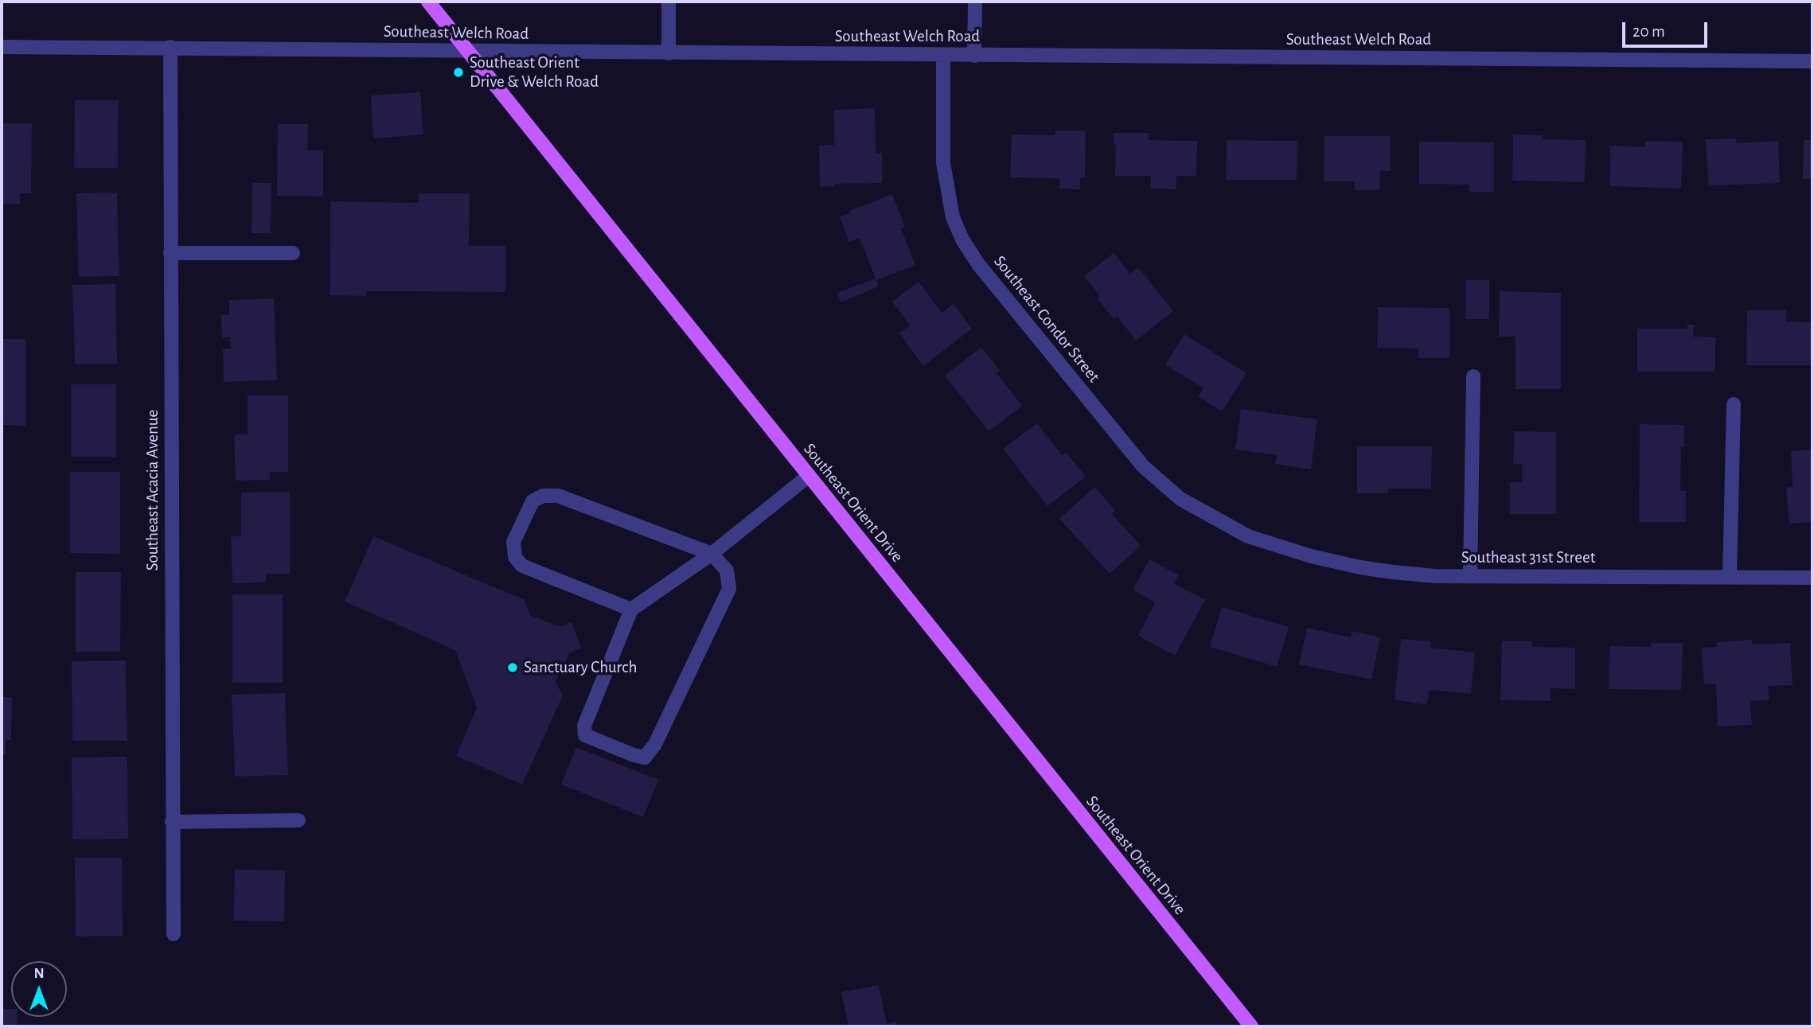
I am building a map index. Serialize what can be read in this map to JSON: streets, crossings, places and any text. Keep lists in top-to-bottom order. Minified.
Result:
{"streets":{"main road":["Southeast Orient Drive"],"street":["Southeast Welch Road","Southeast Condor Street","Southeast Acacia Avenue","Southeast 31st Street"]},"crossings":[["Southeast Welch Road","Southeast Condor Street"],["Southeast Welch Road","Southeast Acacia Avenue"],["Southeast Welch Road","Southeast Orient Drive"],["Southeast Condor Street","Southeast 31st Street"]],"places":["Southeast Orient Drive & Welch Road","Sanctuary Church"],"scale_bar":"20 m","north":"top"}
